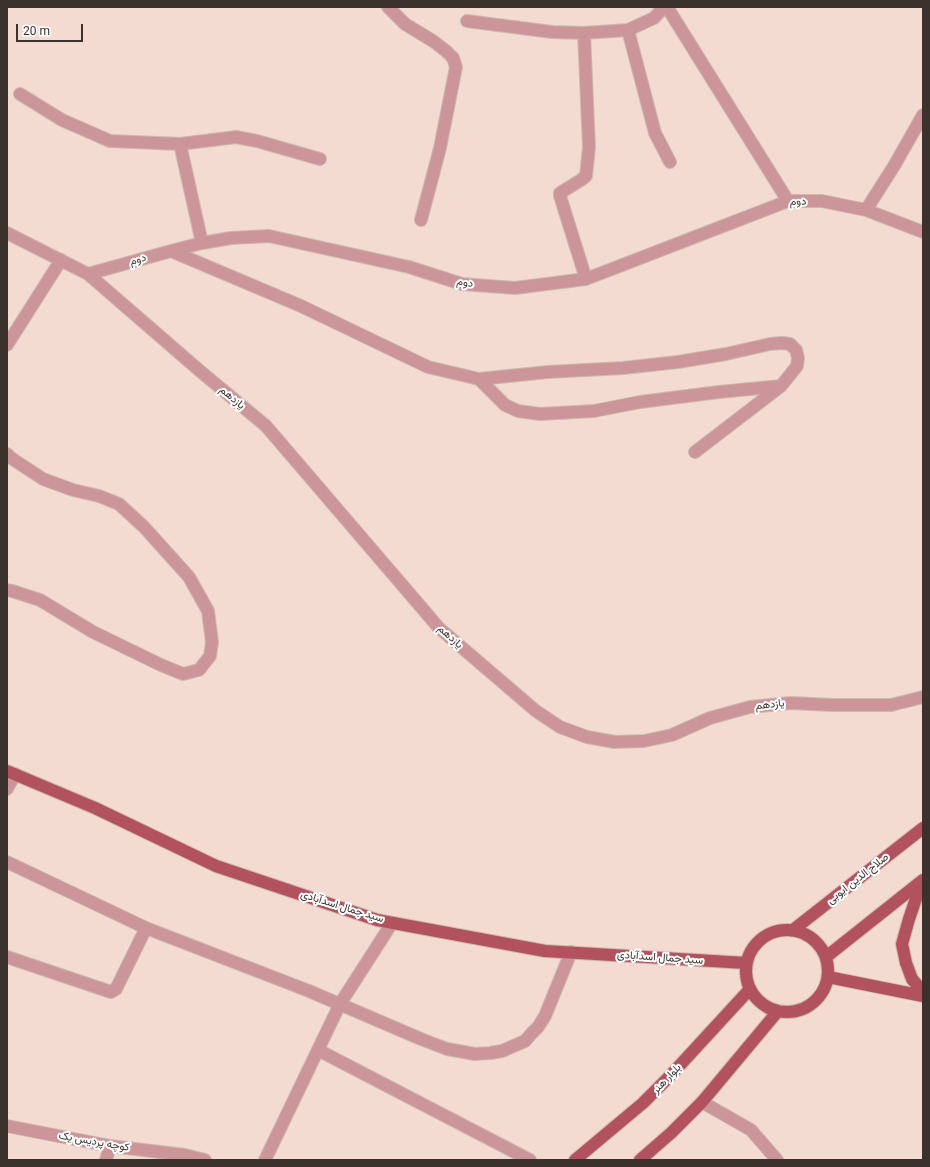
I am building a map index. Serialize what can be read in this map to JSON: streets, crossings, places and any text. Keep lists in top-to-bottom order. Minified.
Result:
{"streets":{"main road":["صلاح الدین ایوبی","سید جمال اسدآبادی","بلوار هنر"],"street":["دوم","یازدهم","کوچه پردیس یک"]},"crossings":[["دوم","یازدهم"],["صلاح الدین ایوبی","سید جمال اسدآبادی"],["صلاح الدین ایوبی","بلوار هنر"],["سید جمال اسدآبادی","بلوار هنر"]],"scale_bar":"20 m"}
